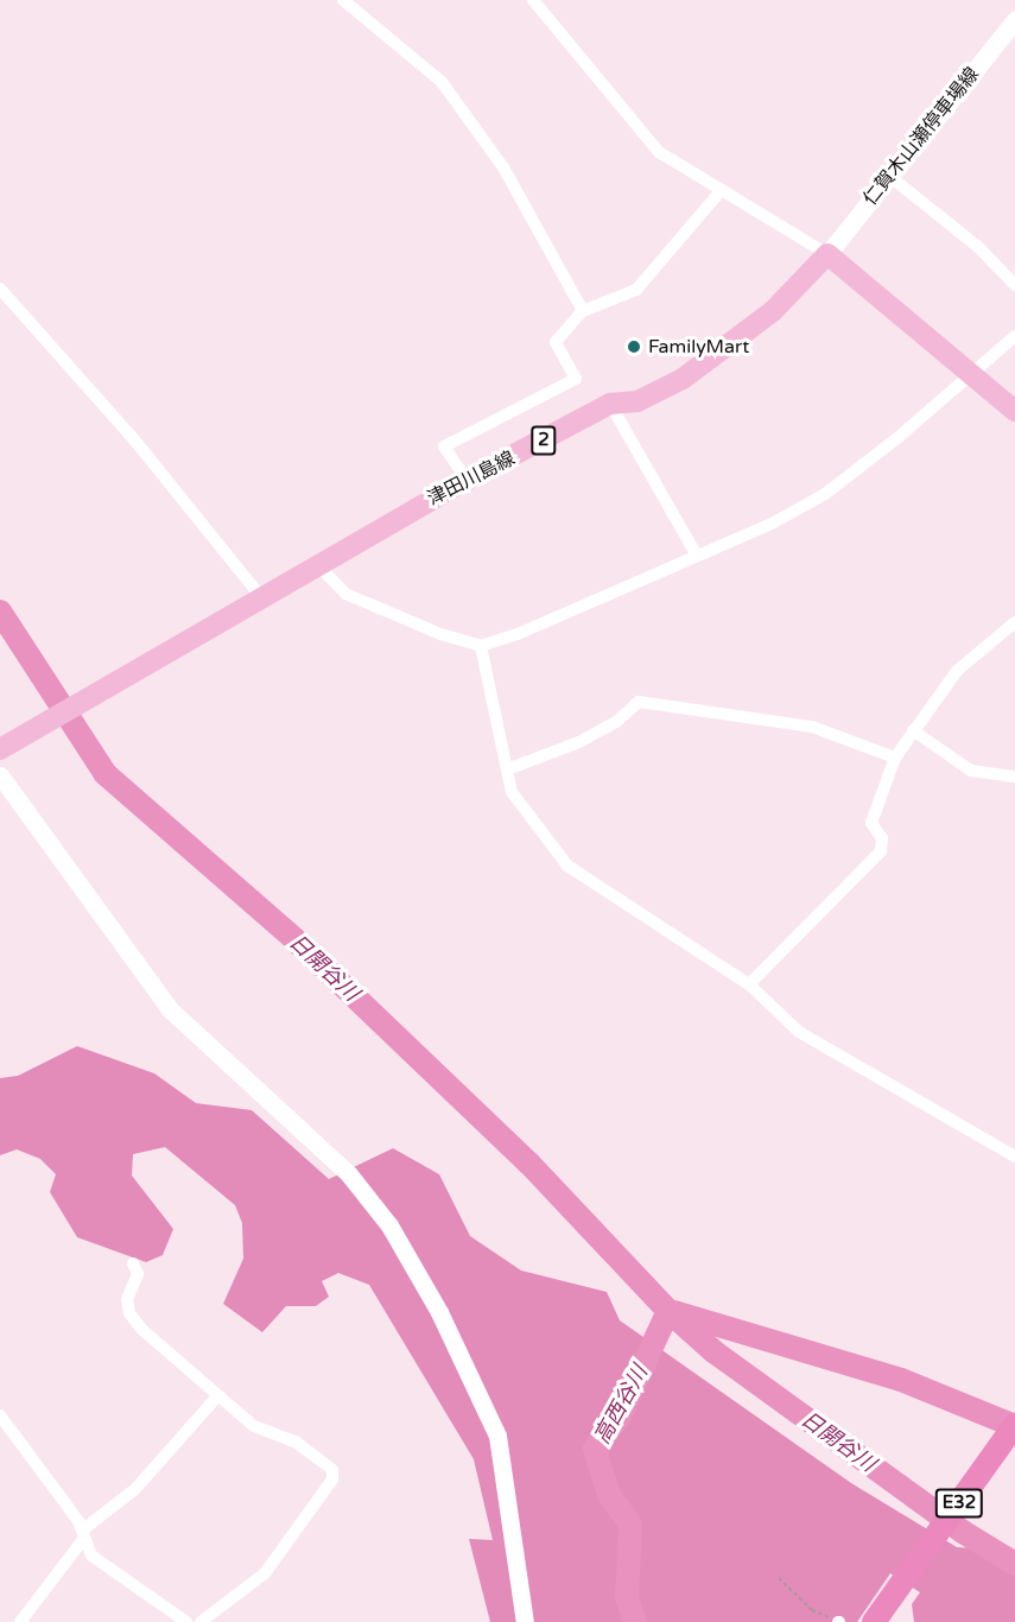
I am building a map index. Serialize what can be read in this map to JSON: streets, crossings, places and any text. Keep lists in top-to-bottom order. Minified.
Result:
{"streets":{"highway":["E32"],"main road":["2","津田川島線"],"street":["仁賀木山瀬停車場線"]},"crossings":[["仁賀木山瀬停車場線","津田川島線"]],"water":["日開谷川","高西谷川"],"places":["FamilyMart"]}
